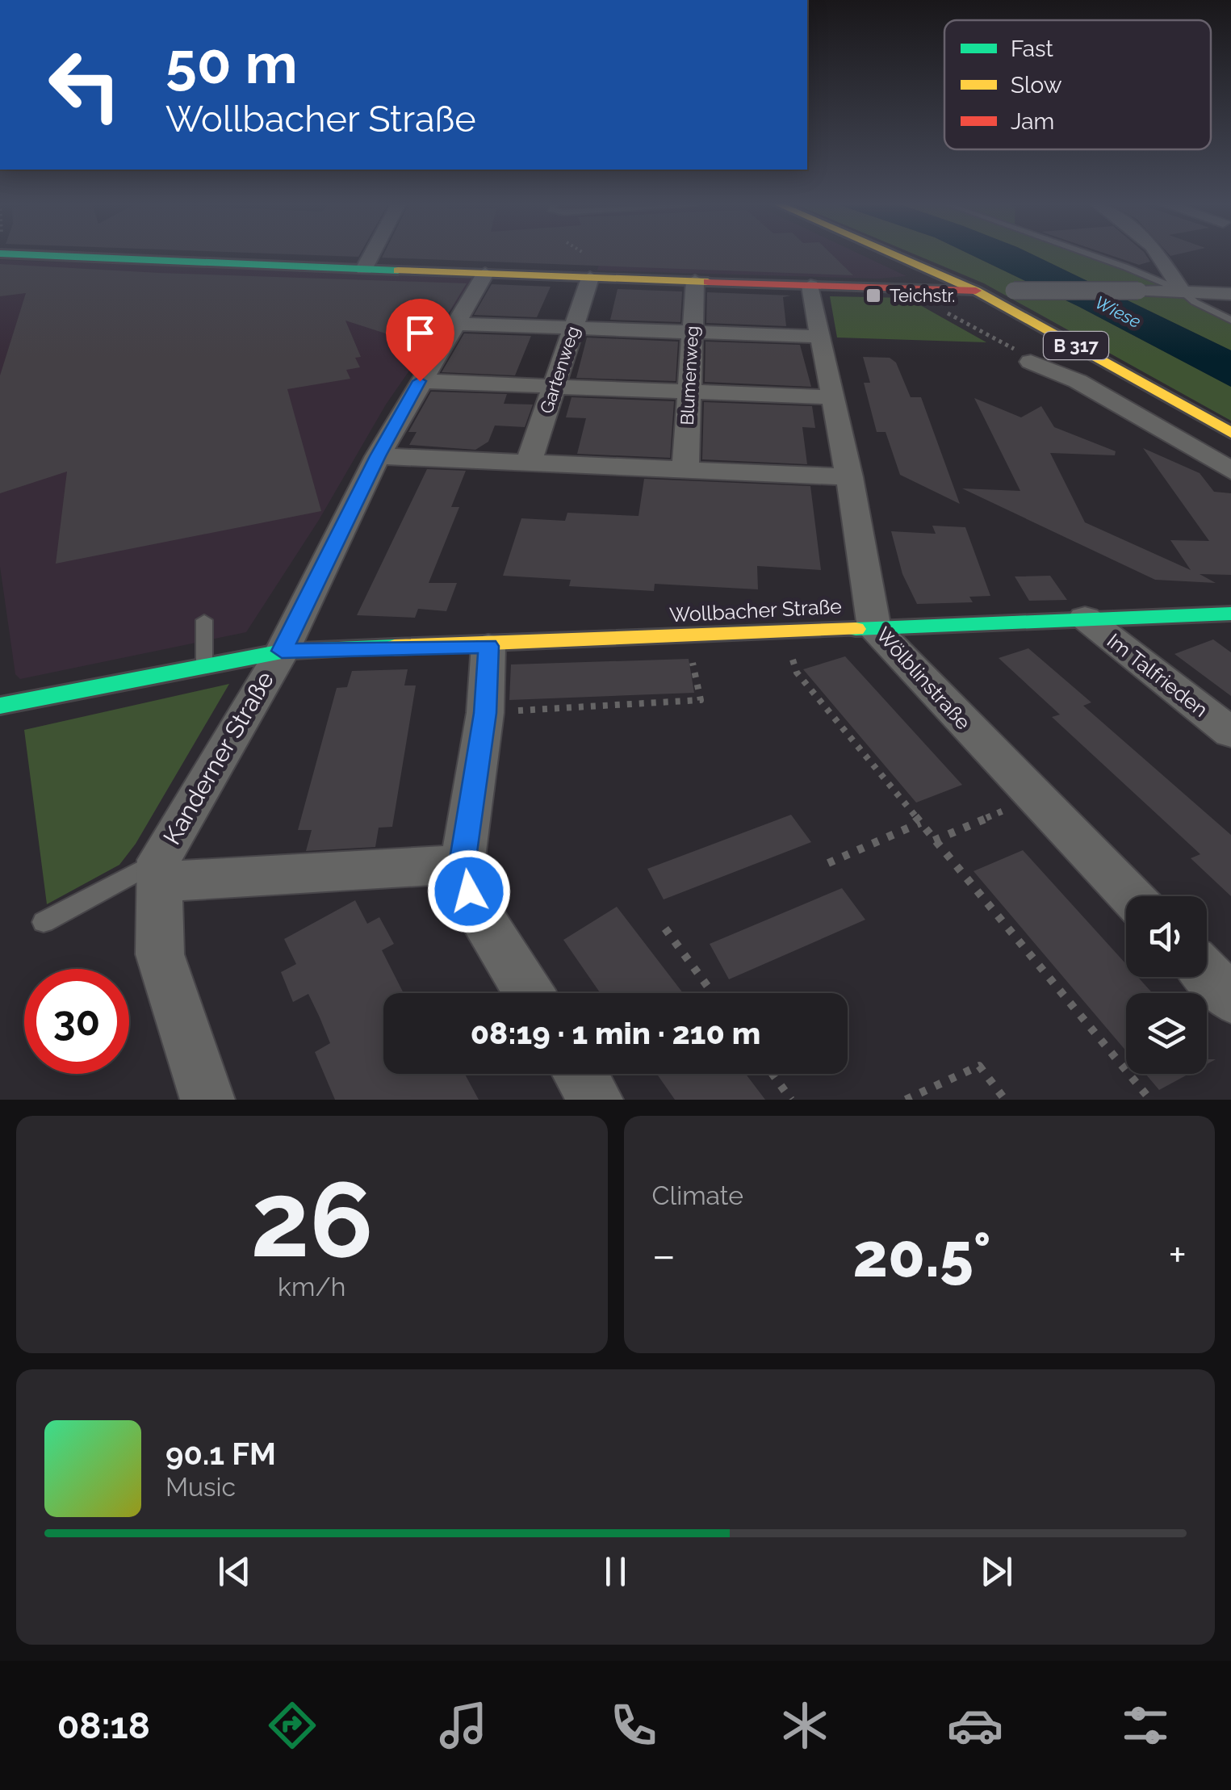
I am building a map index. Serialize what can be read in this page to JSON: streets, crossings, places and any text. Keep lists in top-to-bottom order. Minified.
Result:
{"streets":{"street":["B 317","Gartenweg","Blumenweg","Wollbacher Straße","Im Talfrieden","Wölblinstraße","Kanderner Straße"]},"crossings":[["Wollbacher Straße","Im Talfrieden"],["Wollbacher Straße","Wölblinstraße"],["Wollbacher Straße","Kanderner Straße"]],"water":["Wiese"],"places":{"transit":["Teichstr."]},"legend":["Fast","Slow","Jam"],"page":{"turn":["50 m","Wollbacher Straße"],"limit":"30","trip":"08:19 · 1 min · 210 m","tile":[["26","km/h"],"Climate"],"heat":["−","20.5°","+"],"song":["90.1 FM","Music"],"tabs":"08:18"}}
